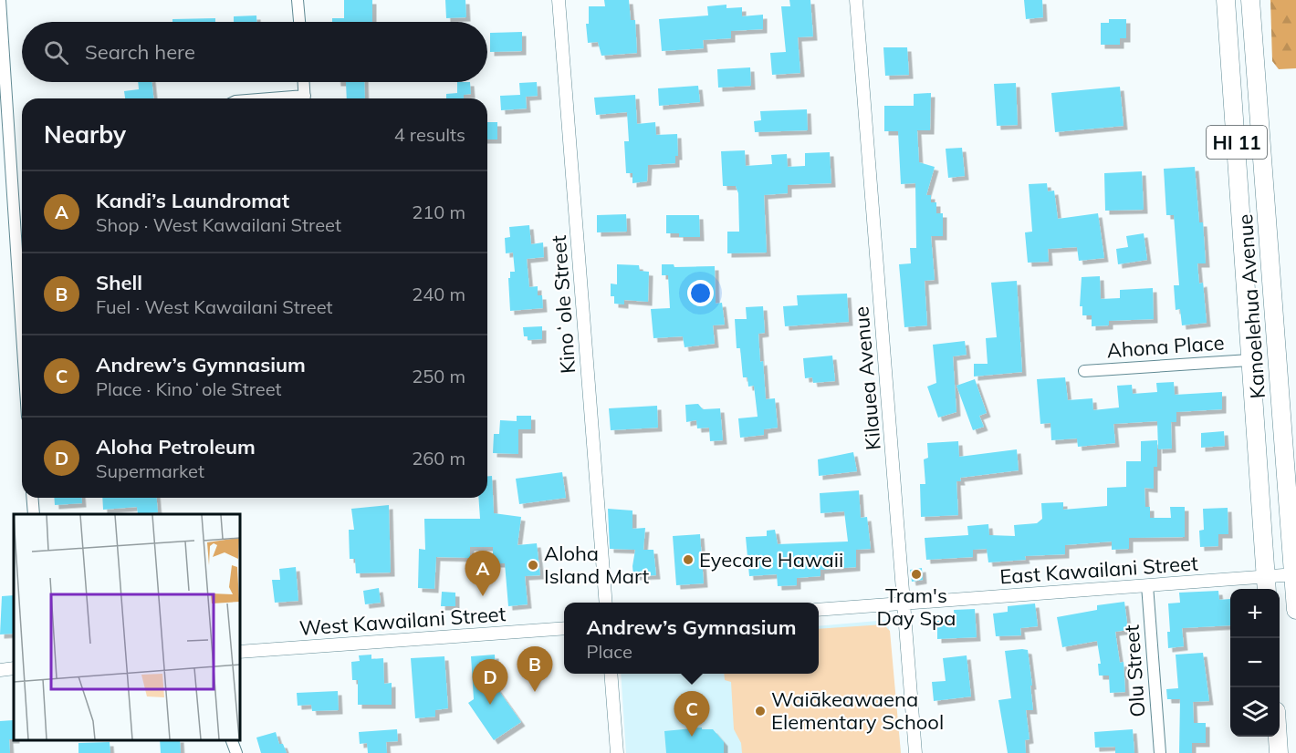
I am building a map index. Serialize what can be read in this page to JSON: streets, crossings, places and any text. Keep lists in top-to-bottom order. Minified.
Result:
{"streets":{"highway":["HI 11","Kanoelehua Avenue"],"street":["Kinoʻole Street","Ahona Place","Kilauea Avenue","East Kawailani Street","West Kawailani Street","Olu Street"]},"crossings":[["Kanoelehua Avenue","Ahona Place"],["Kanoelehua Avenue","East Kawailani Street"],["Kilauea Avenue","East Kawailani Street"],["East Kawailani Street","Olu Street"]],"places":["Eyecare Hawaii","Aloha Island Mart","Tram's Day Spa","Waiākeawaena Elementary School"],"page":{"search":"Search here","heading":["Nearby","4 results"],"list":[{"mark":"A","name":"Kandi’s Laundromat","note":"Shop · West Kawailani Street","value":"210 m"},{"mark":"B","name":"Shell","note":"Fuel · West Kawailani Street","value":"240 m"},{"mark":"C","name":"Andrew’s Gymnasium","note":"Place · Kinoʻole Street","value":"250 m"},{"mark":"D","name":"Aloha Petroleum","note":"Supermarket","value":"260 m"}],"pins":["A","B","D","C"],"map_buttons":["+","−"],"popup":["Andrew’s Gymnasium","Place"]}}
